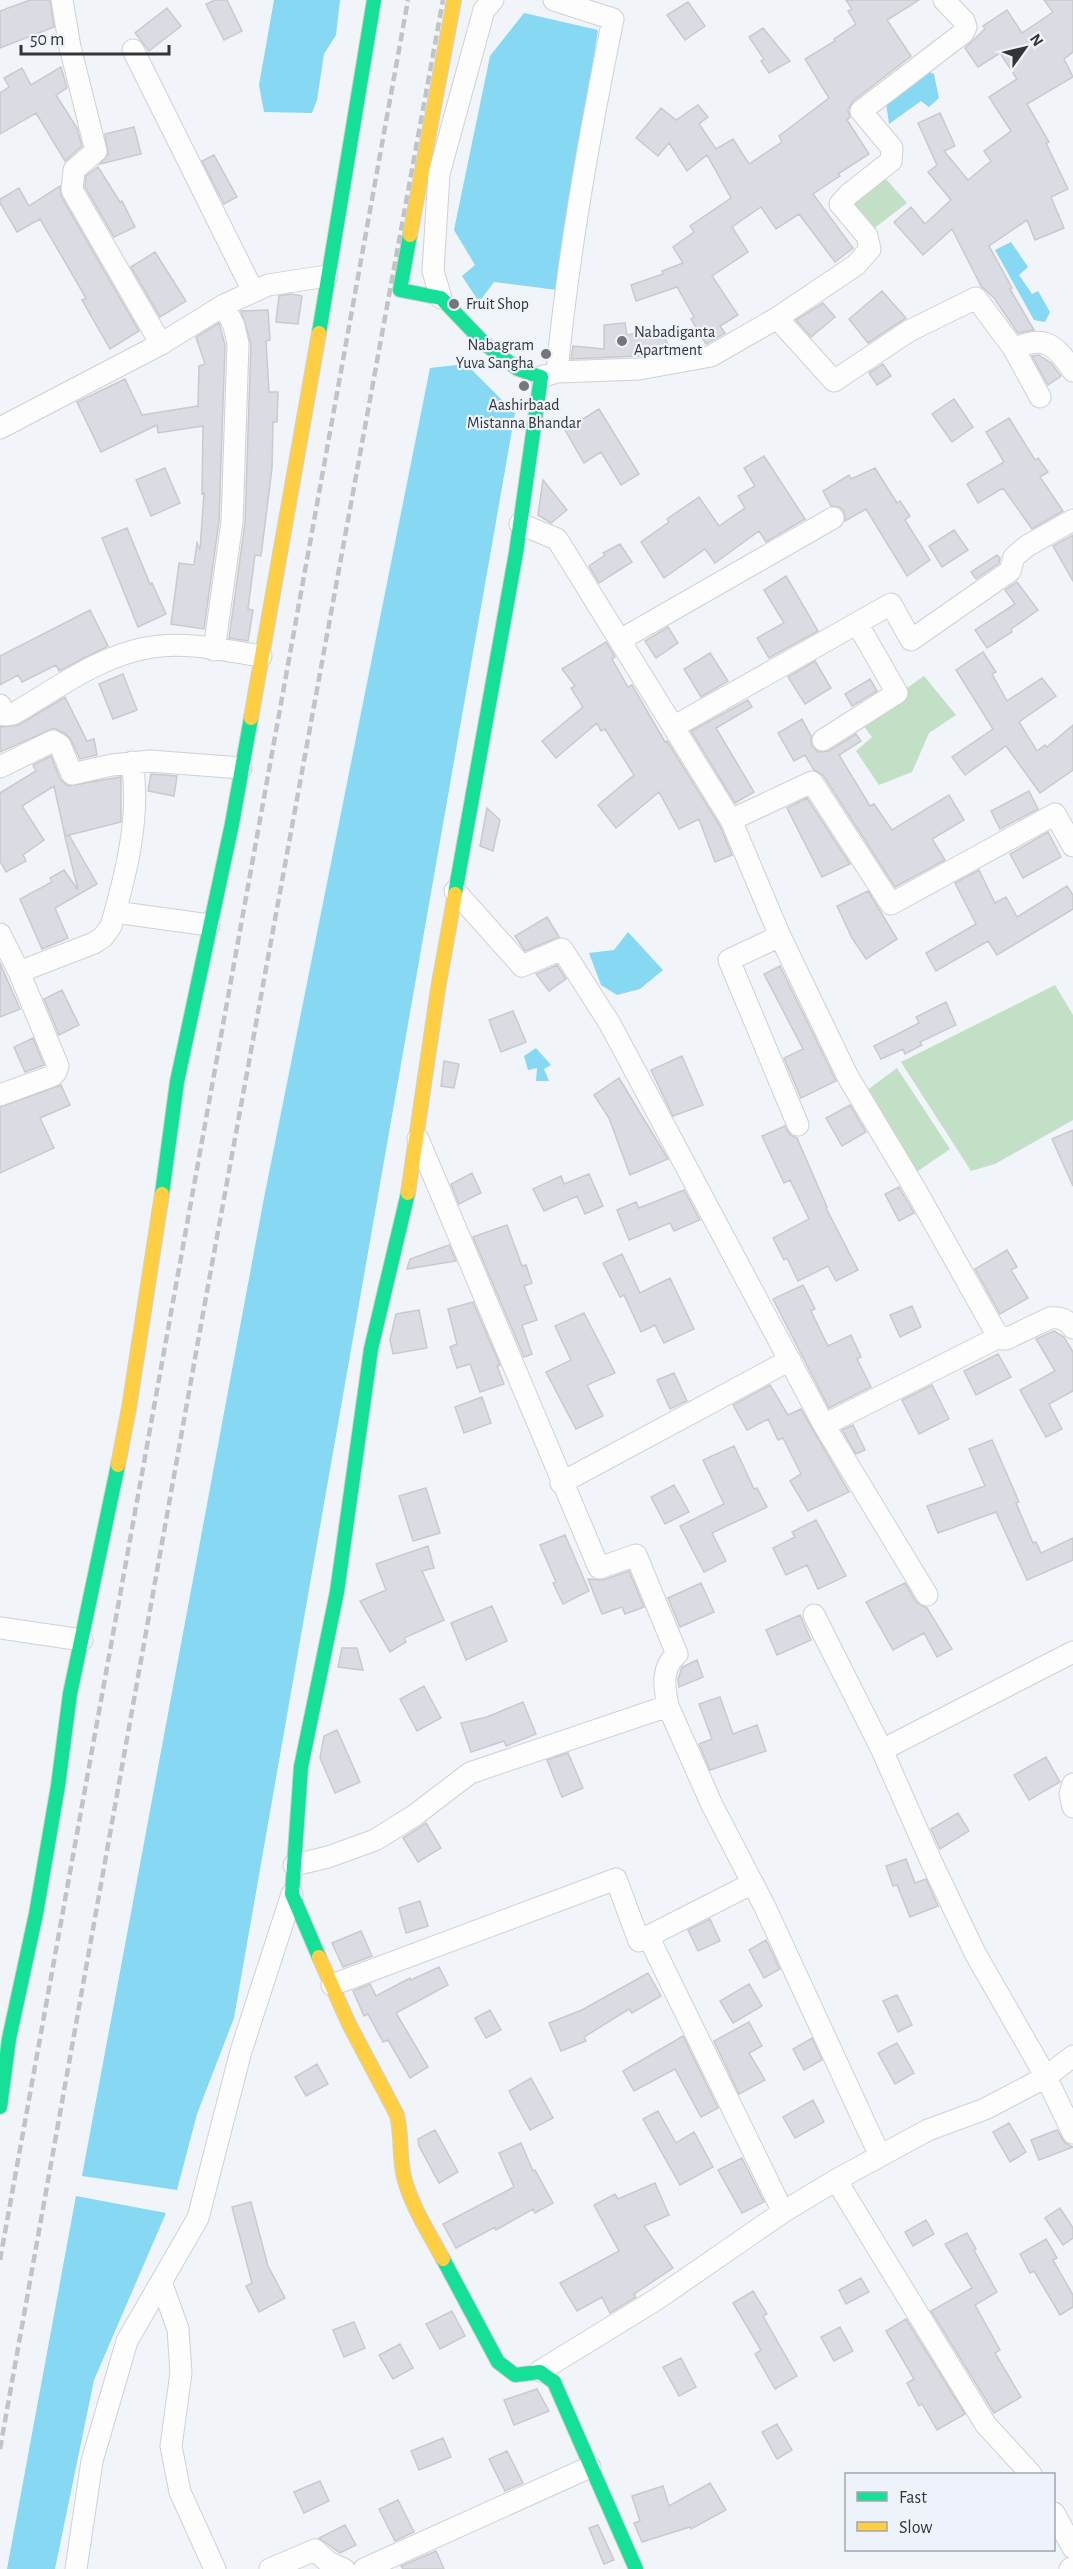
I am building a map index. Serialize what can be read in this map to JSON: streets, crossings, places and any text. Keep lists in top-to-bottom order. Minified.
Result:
{"places":["Fruit Shop","Nabadiganta Apartment","Nabagram Yuva Sangha","Aashirbaad Mistanna Bhandar"],"legend":["Fast","Slow"],"scale_bar":"50 m","north":"top right"}
